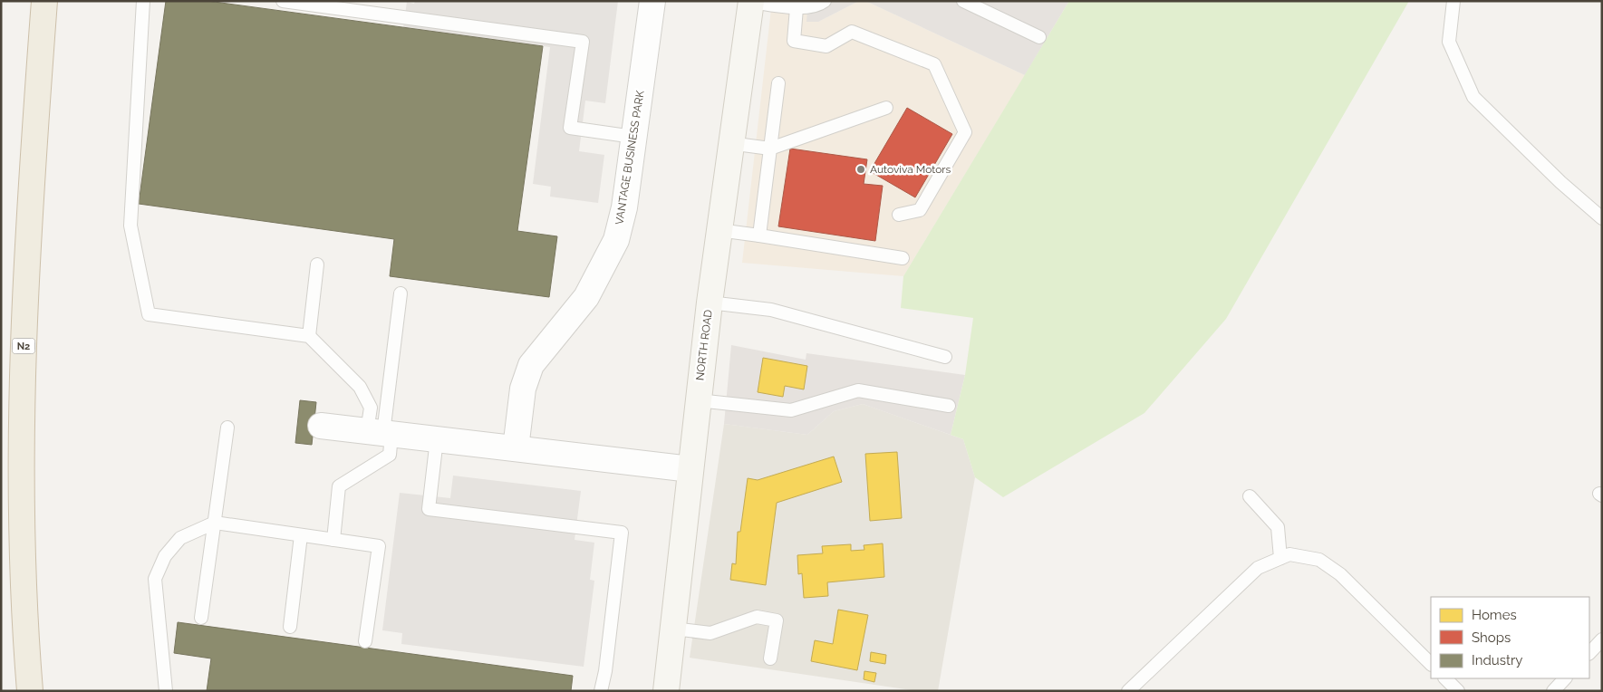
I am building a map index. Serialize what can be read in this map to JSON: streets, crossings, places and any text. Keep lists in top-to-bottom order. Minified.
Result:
{"streets":{"highway":["N2"],"main road":["NORTH ROAD"],"street":["VANTAGE BUSINESS PARK"]},"places":["Autoviva Motors"],"legend":["Homes","Shops","Industry"]}
